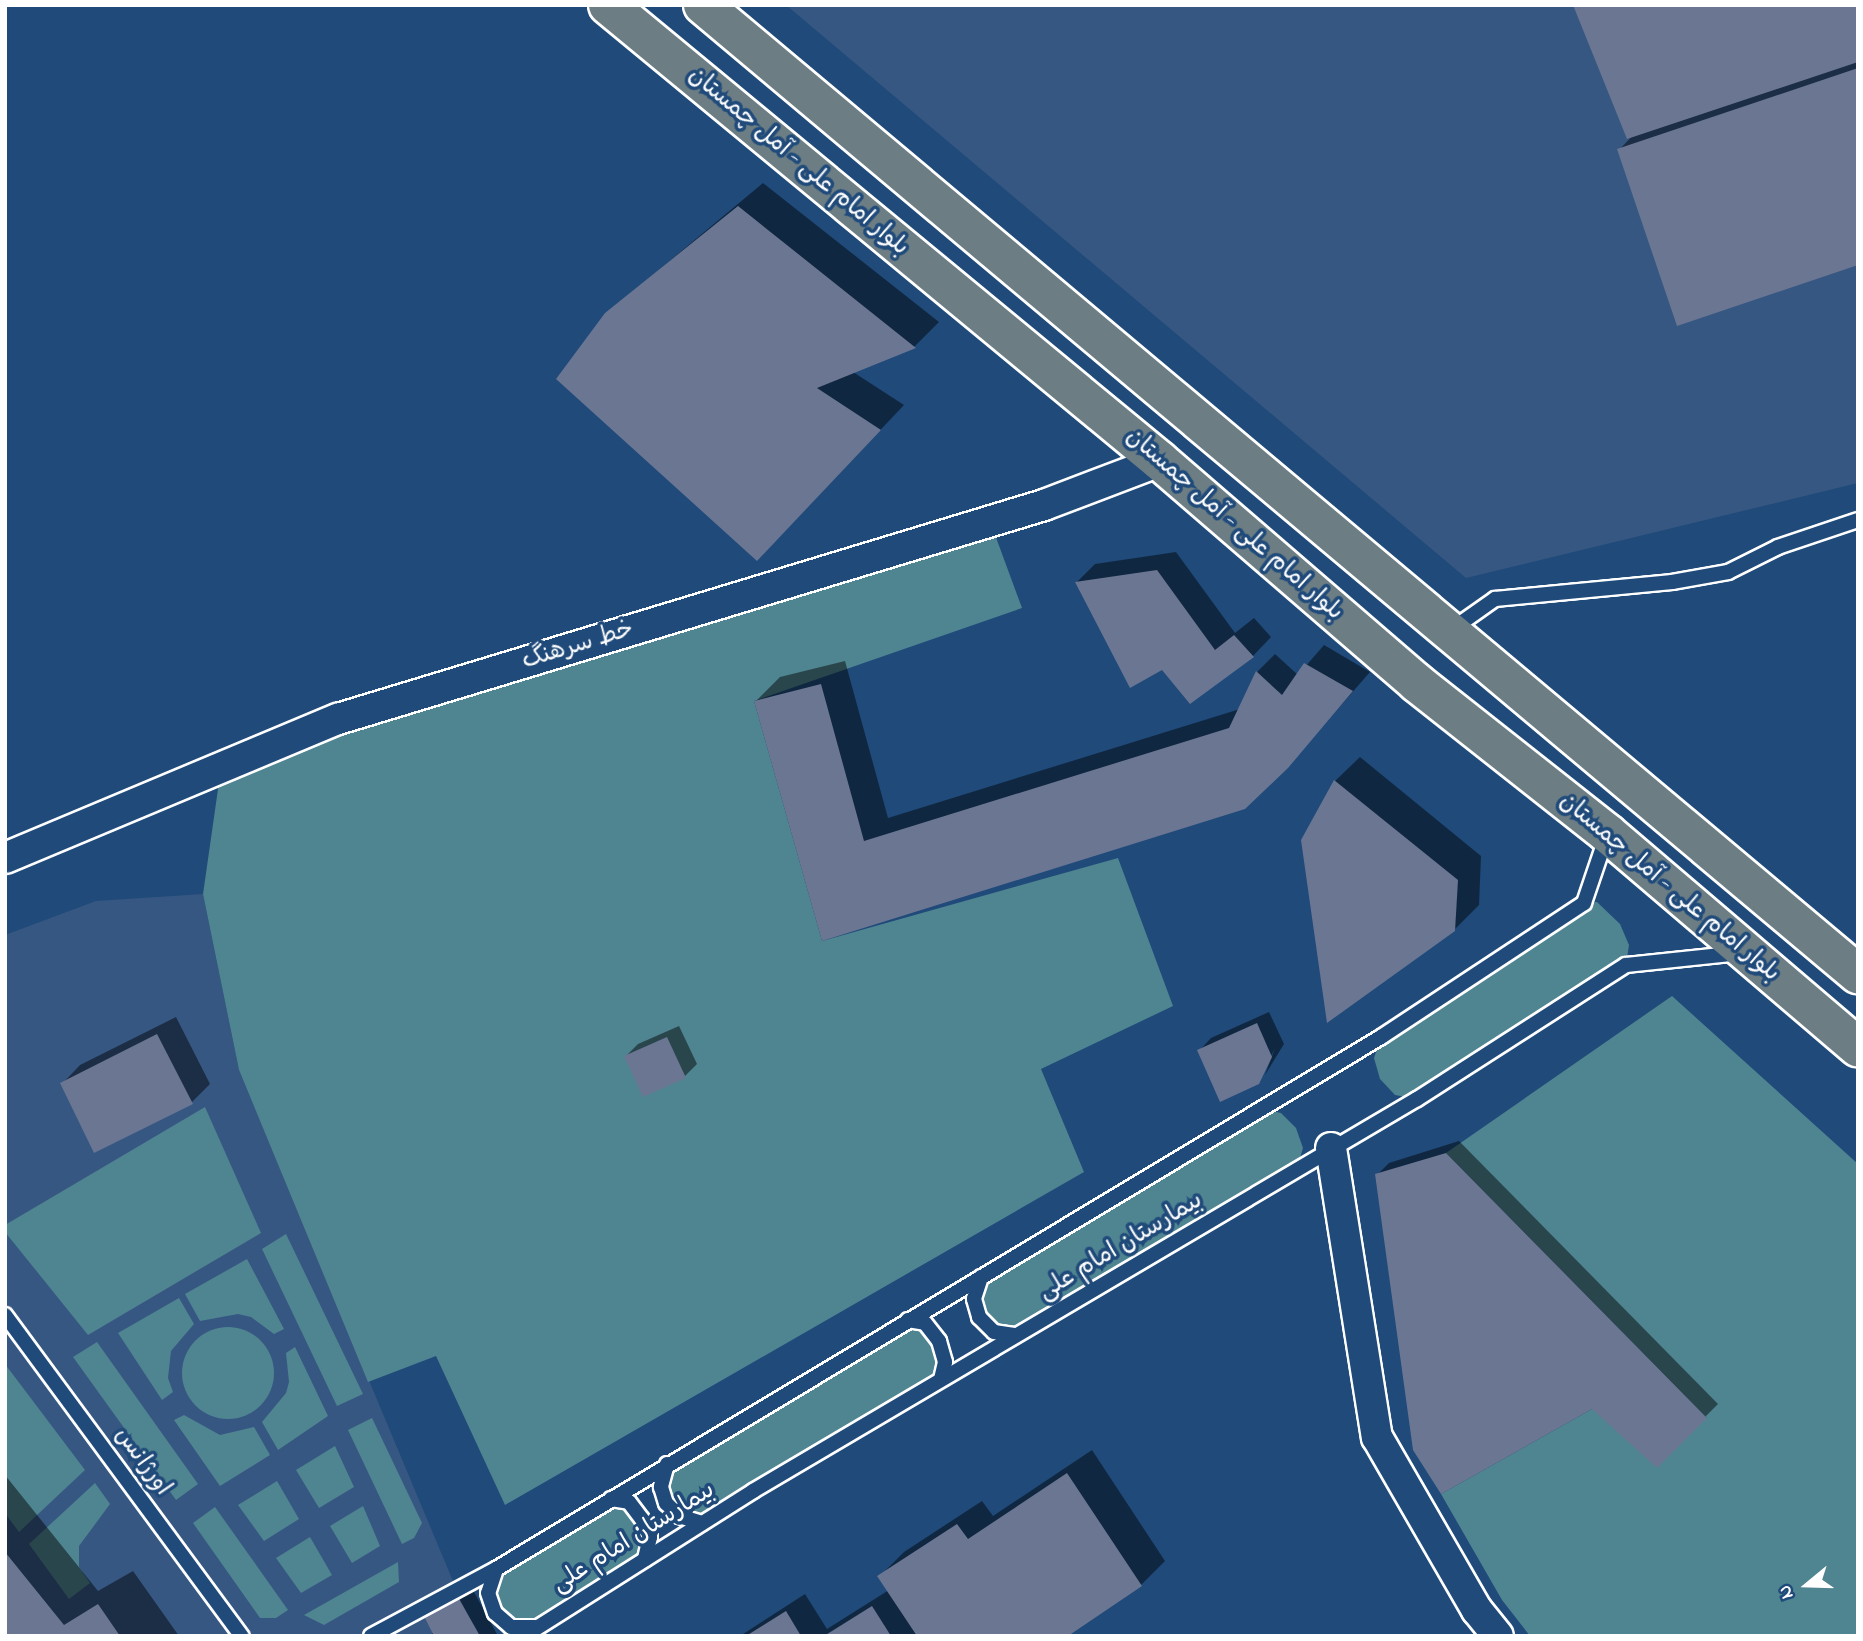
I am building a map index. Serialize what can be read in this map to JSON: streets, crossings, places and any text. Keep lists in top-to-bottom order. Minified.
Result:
{"streets":{"main road":["بلوار امام علی - آمل چمستان"],"street":["خط سرهنگ"],"lane":["بیمارستان امام علی","اورژانس"]},"crossings":[["بلوار امام علی - آمل چمستان","خط سرهنگ"],["بلوار امام علی - آمل چمستان","بیمارستان امام علی"]],"north":"left"}
